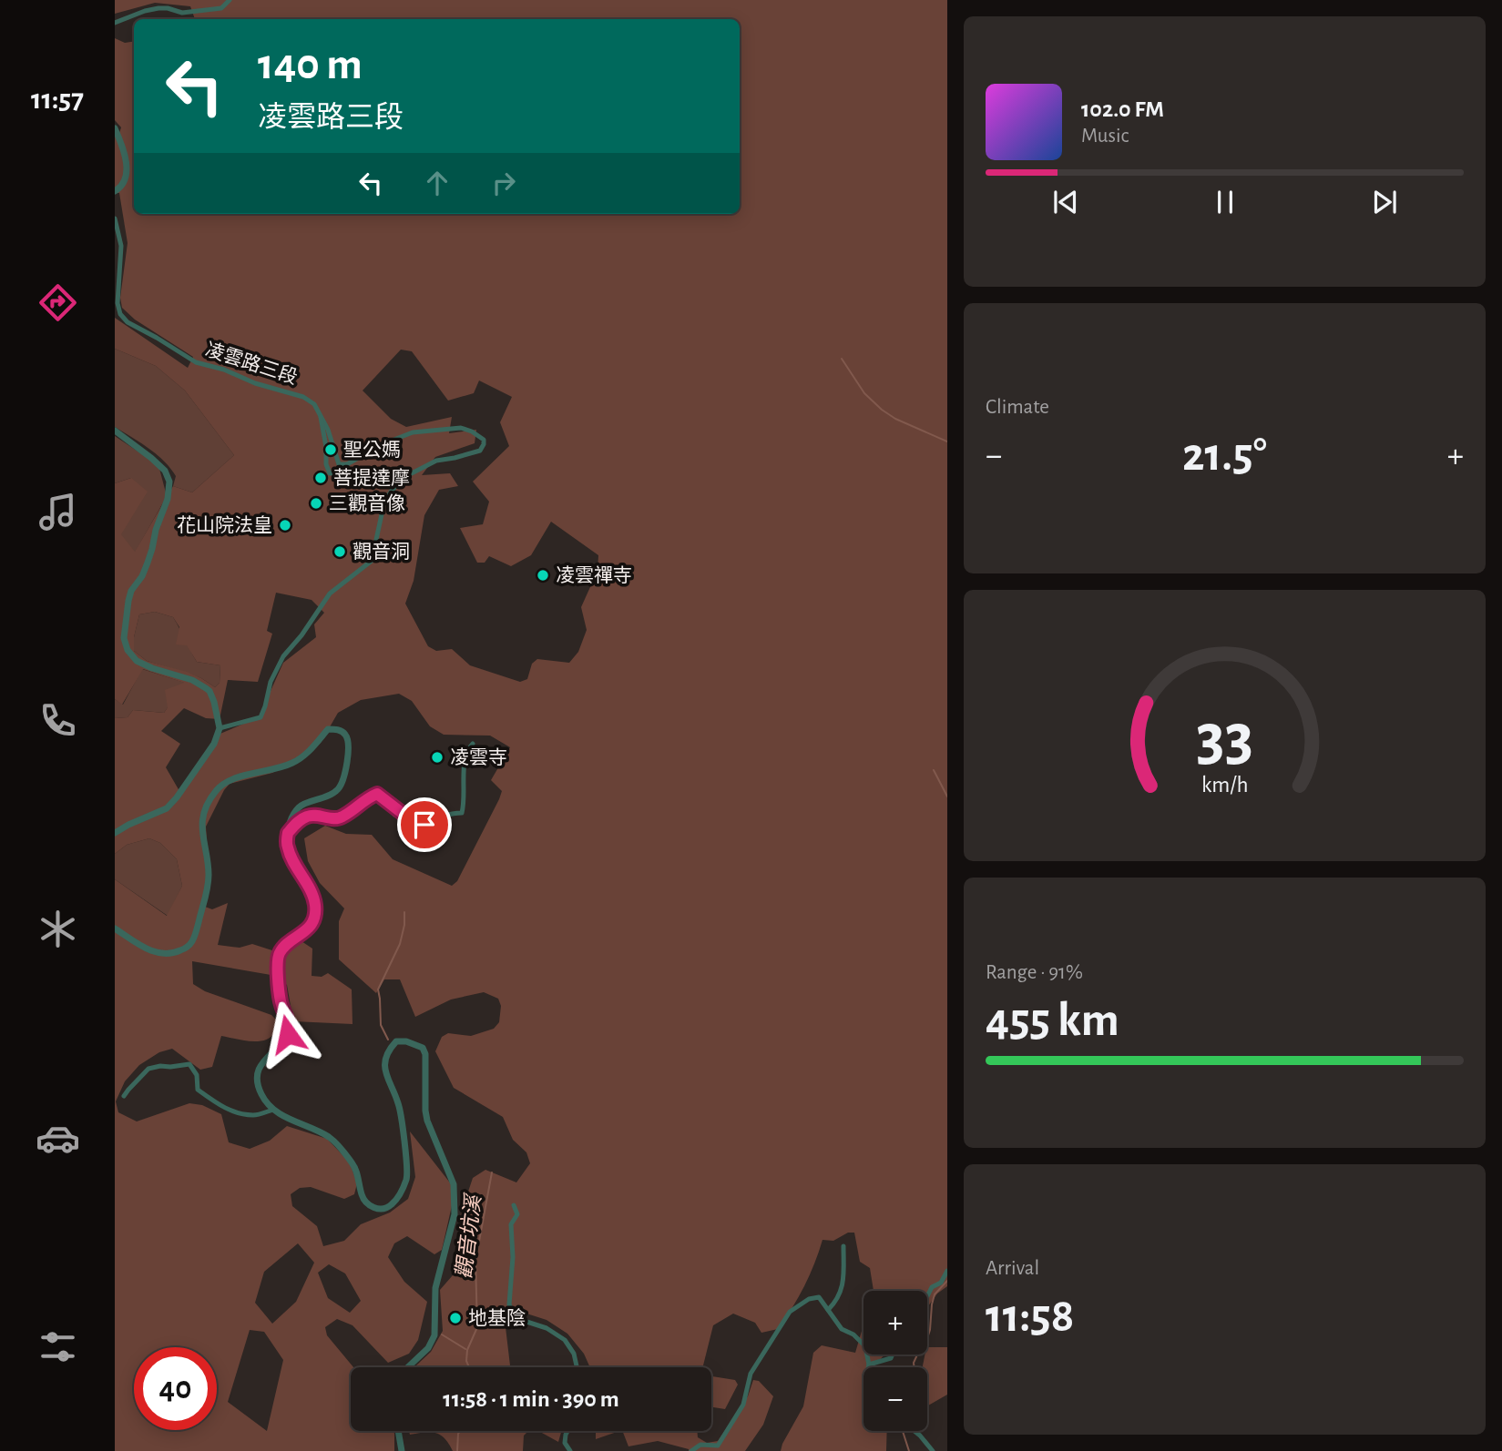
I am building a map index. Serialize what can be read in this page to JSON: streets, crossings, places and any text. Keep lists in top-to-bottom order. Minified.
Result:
{"streets":{"street":["凌雲路三段"]},"water":["觀音坑溪"],"places":["聖公媽","菩提達摩","三觀音像","花山院法皇","觀音洞","凌雲禪寺","凌雲寺","地基陰"],"page":{"tabs":"11:57","turn":["140 m","凌雲路三段"],"song":["102.0 FM","Music"],"tile":["Climate",["Range · 91%","455 km"],["Arrival","11:58"]],"heat":["−","21.5°","+"],"map_buttons":["+","−"],"limit":"40","trip":"11:58 · 1 min · 390 m","gauge":["33","km/h"]}}
